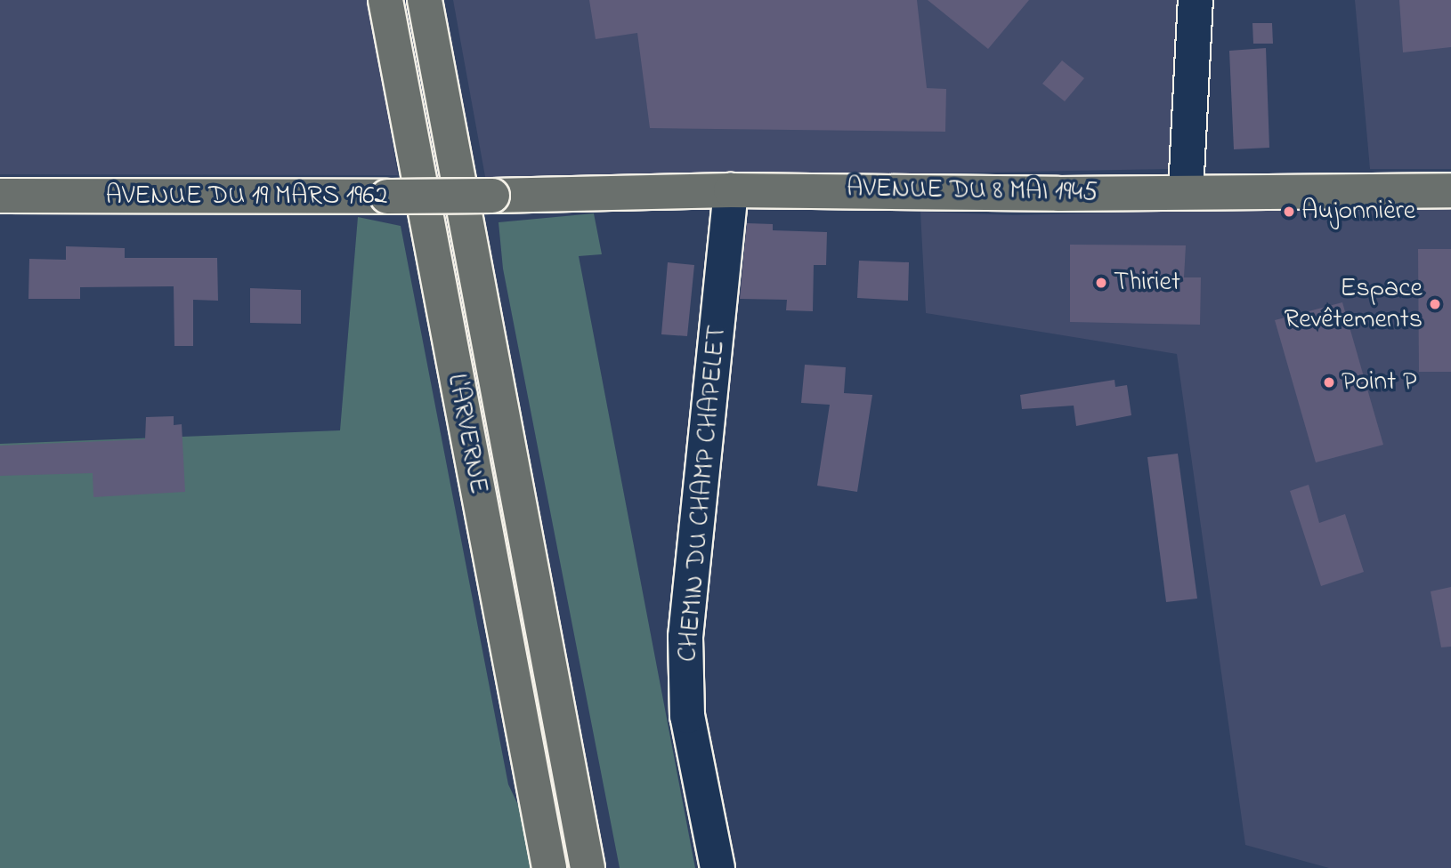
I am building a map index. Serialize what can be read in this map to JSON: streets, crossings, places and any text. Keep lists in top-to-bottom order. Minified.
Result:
{"streets":{"main road":["AVENUE DU 8 MAI 1945","AVENUE DU 19 MARS 1962","L'ARVERNE"],"street":["CHEMIN DU CHAMP CHAPELET"]},"crossings":[["AVENUE DU 8 MAI 1945","AVENUE DU 19 MARS 1962"],["AVENUE DU 8 MAI 1945","CHEMIN DU CHAMP CHAPELET"]],"places":["Aujonnière","Thiriet","Espace Revêtements","Point P"]}
